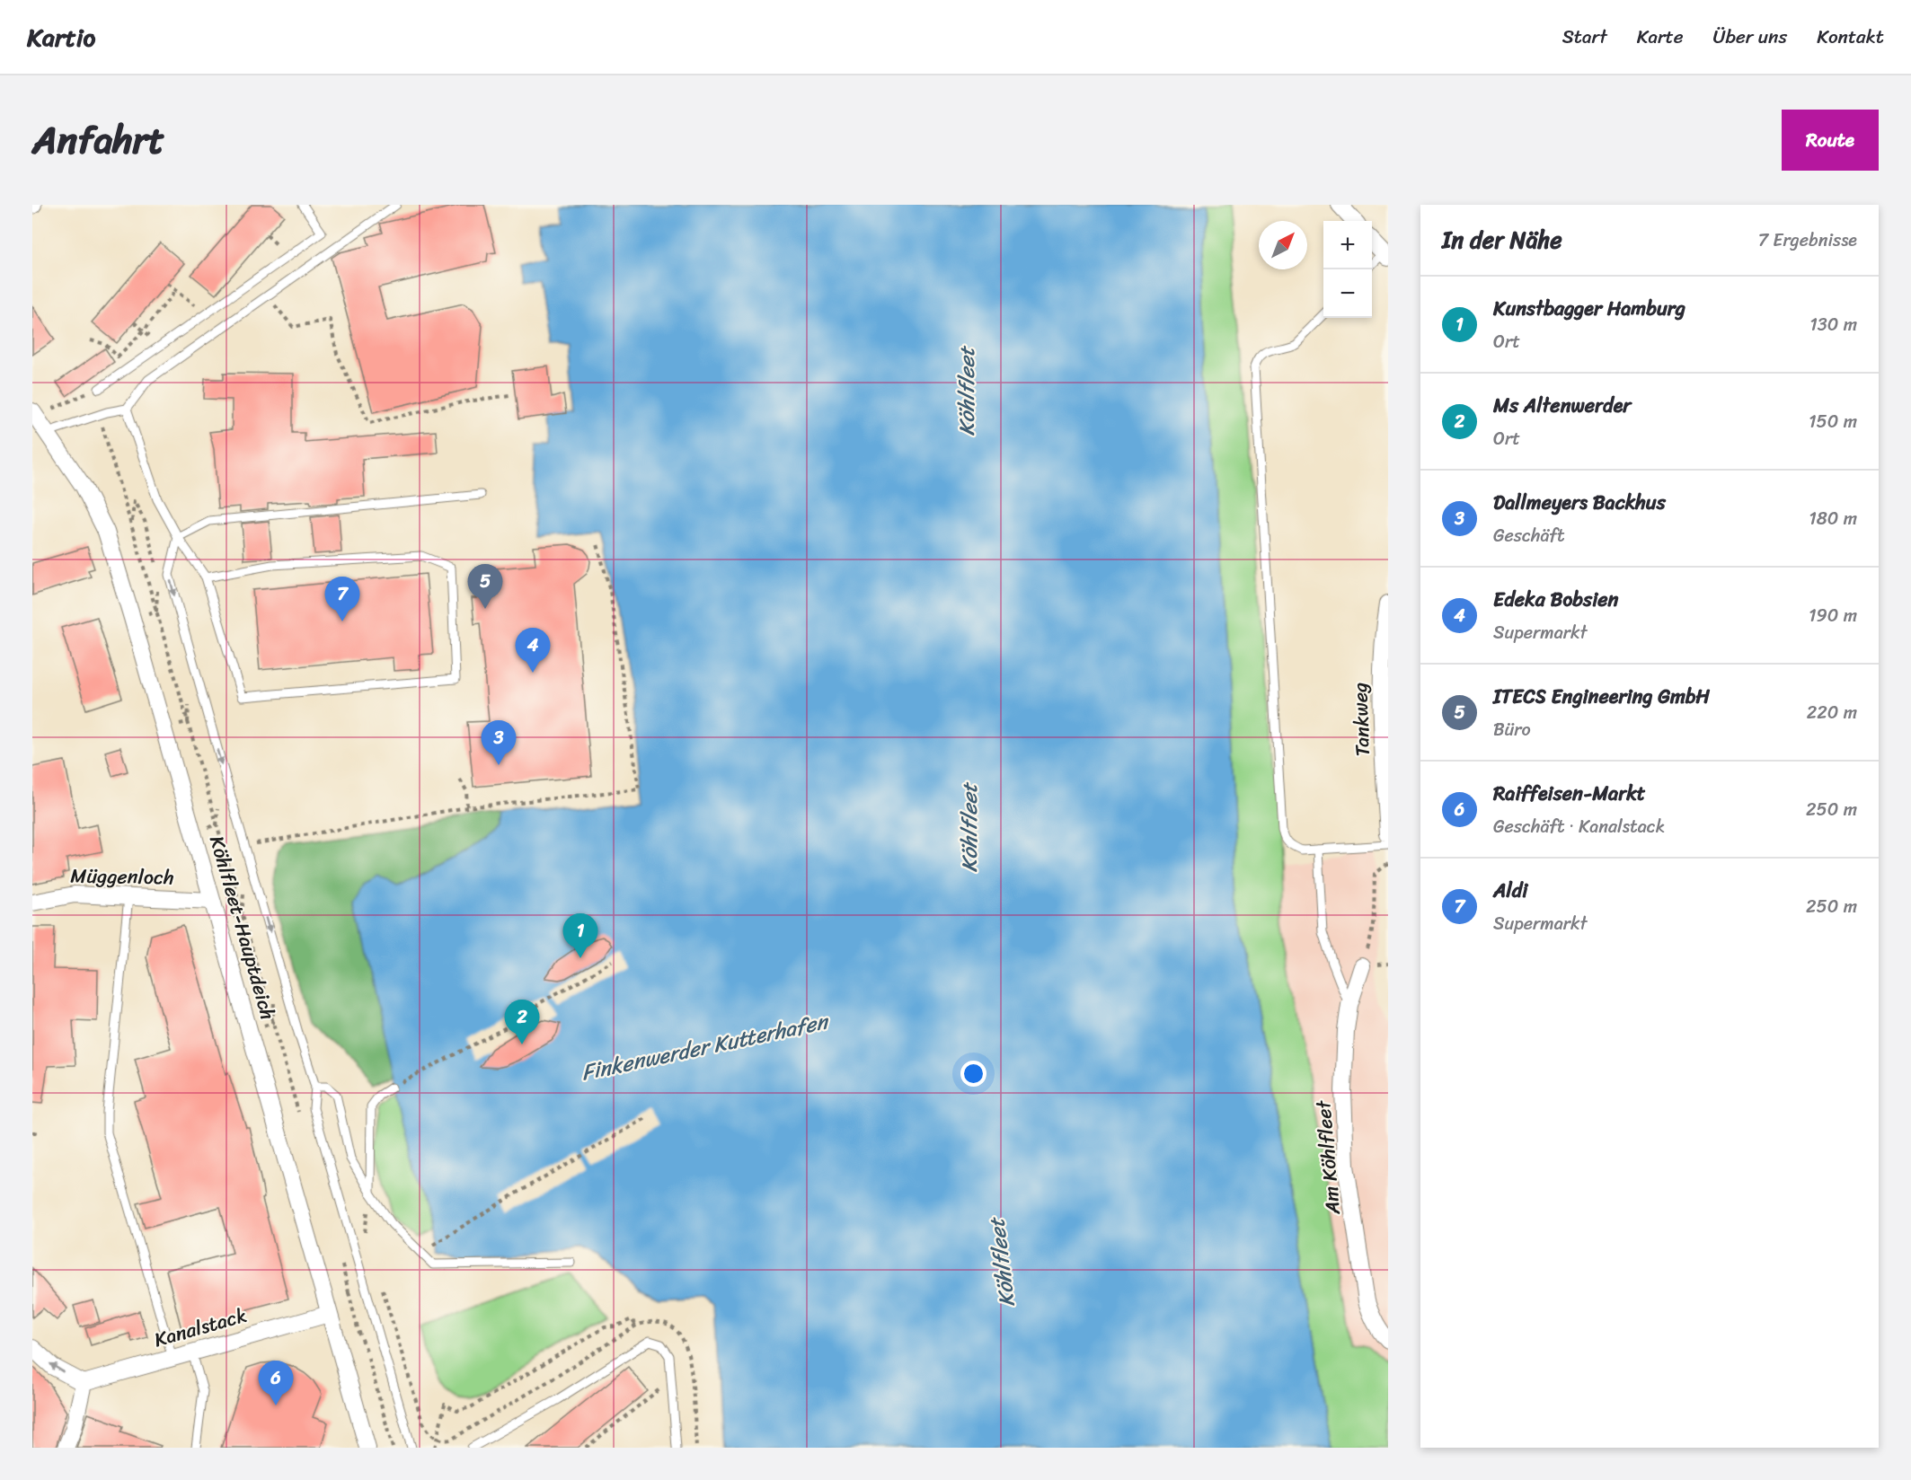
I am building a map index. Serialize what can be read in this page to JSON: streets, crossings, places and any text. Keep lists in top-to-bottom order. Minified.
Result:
{"streets":{"street":["Tankweg","Müggenloch","Köhlfleet-Hauptdeich","Am Köhlfleet","Kanalstack"]},"crossings":[["Müggenloch","Köhlfleet-Hauptdeich"],["Köhlfleet-Hauptdeich","Kanalstack"]],"water":["Köhlfleet","Finkenwerder Kutterhafen"],"north":"top right","page":{"header":"Kartio","nav":["Start","Karte","Über uns","Kontakt"],"title":"Anfahrt","buttons":"Route","heading":["In der Nähe","7 Ergebnisse"],"map_buttons":["+","−"],"list":[{"mark":"1","name":"Kunstbagger Hamburg","note":"Ort","value":"130 m"},{"mark":"2","name":"Ms Altenwerder","note":"Ort","value":"150 m"},{"mark":"3","name":"Dallmeyers Backhus","note":"Geschäft","value":"180 m"},{"mark":"4","name":"Edeka Bobsien","note":"Supermarkt","value":"190 m"},{"mark":"5","name":"ITECS Engineering GmbH","note":"Büro","value":"220 m"},{"mark":"6","name":"Raiffeisen-Markt","note":"Geschäft · Kanalstack","value":"250 m"},{"mark":"7","name":"Aldi","note":"Supermarkt","value":"250 m"}],"pins":["5","7","4","3","1","2","6"]}}
